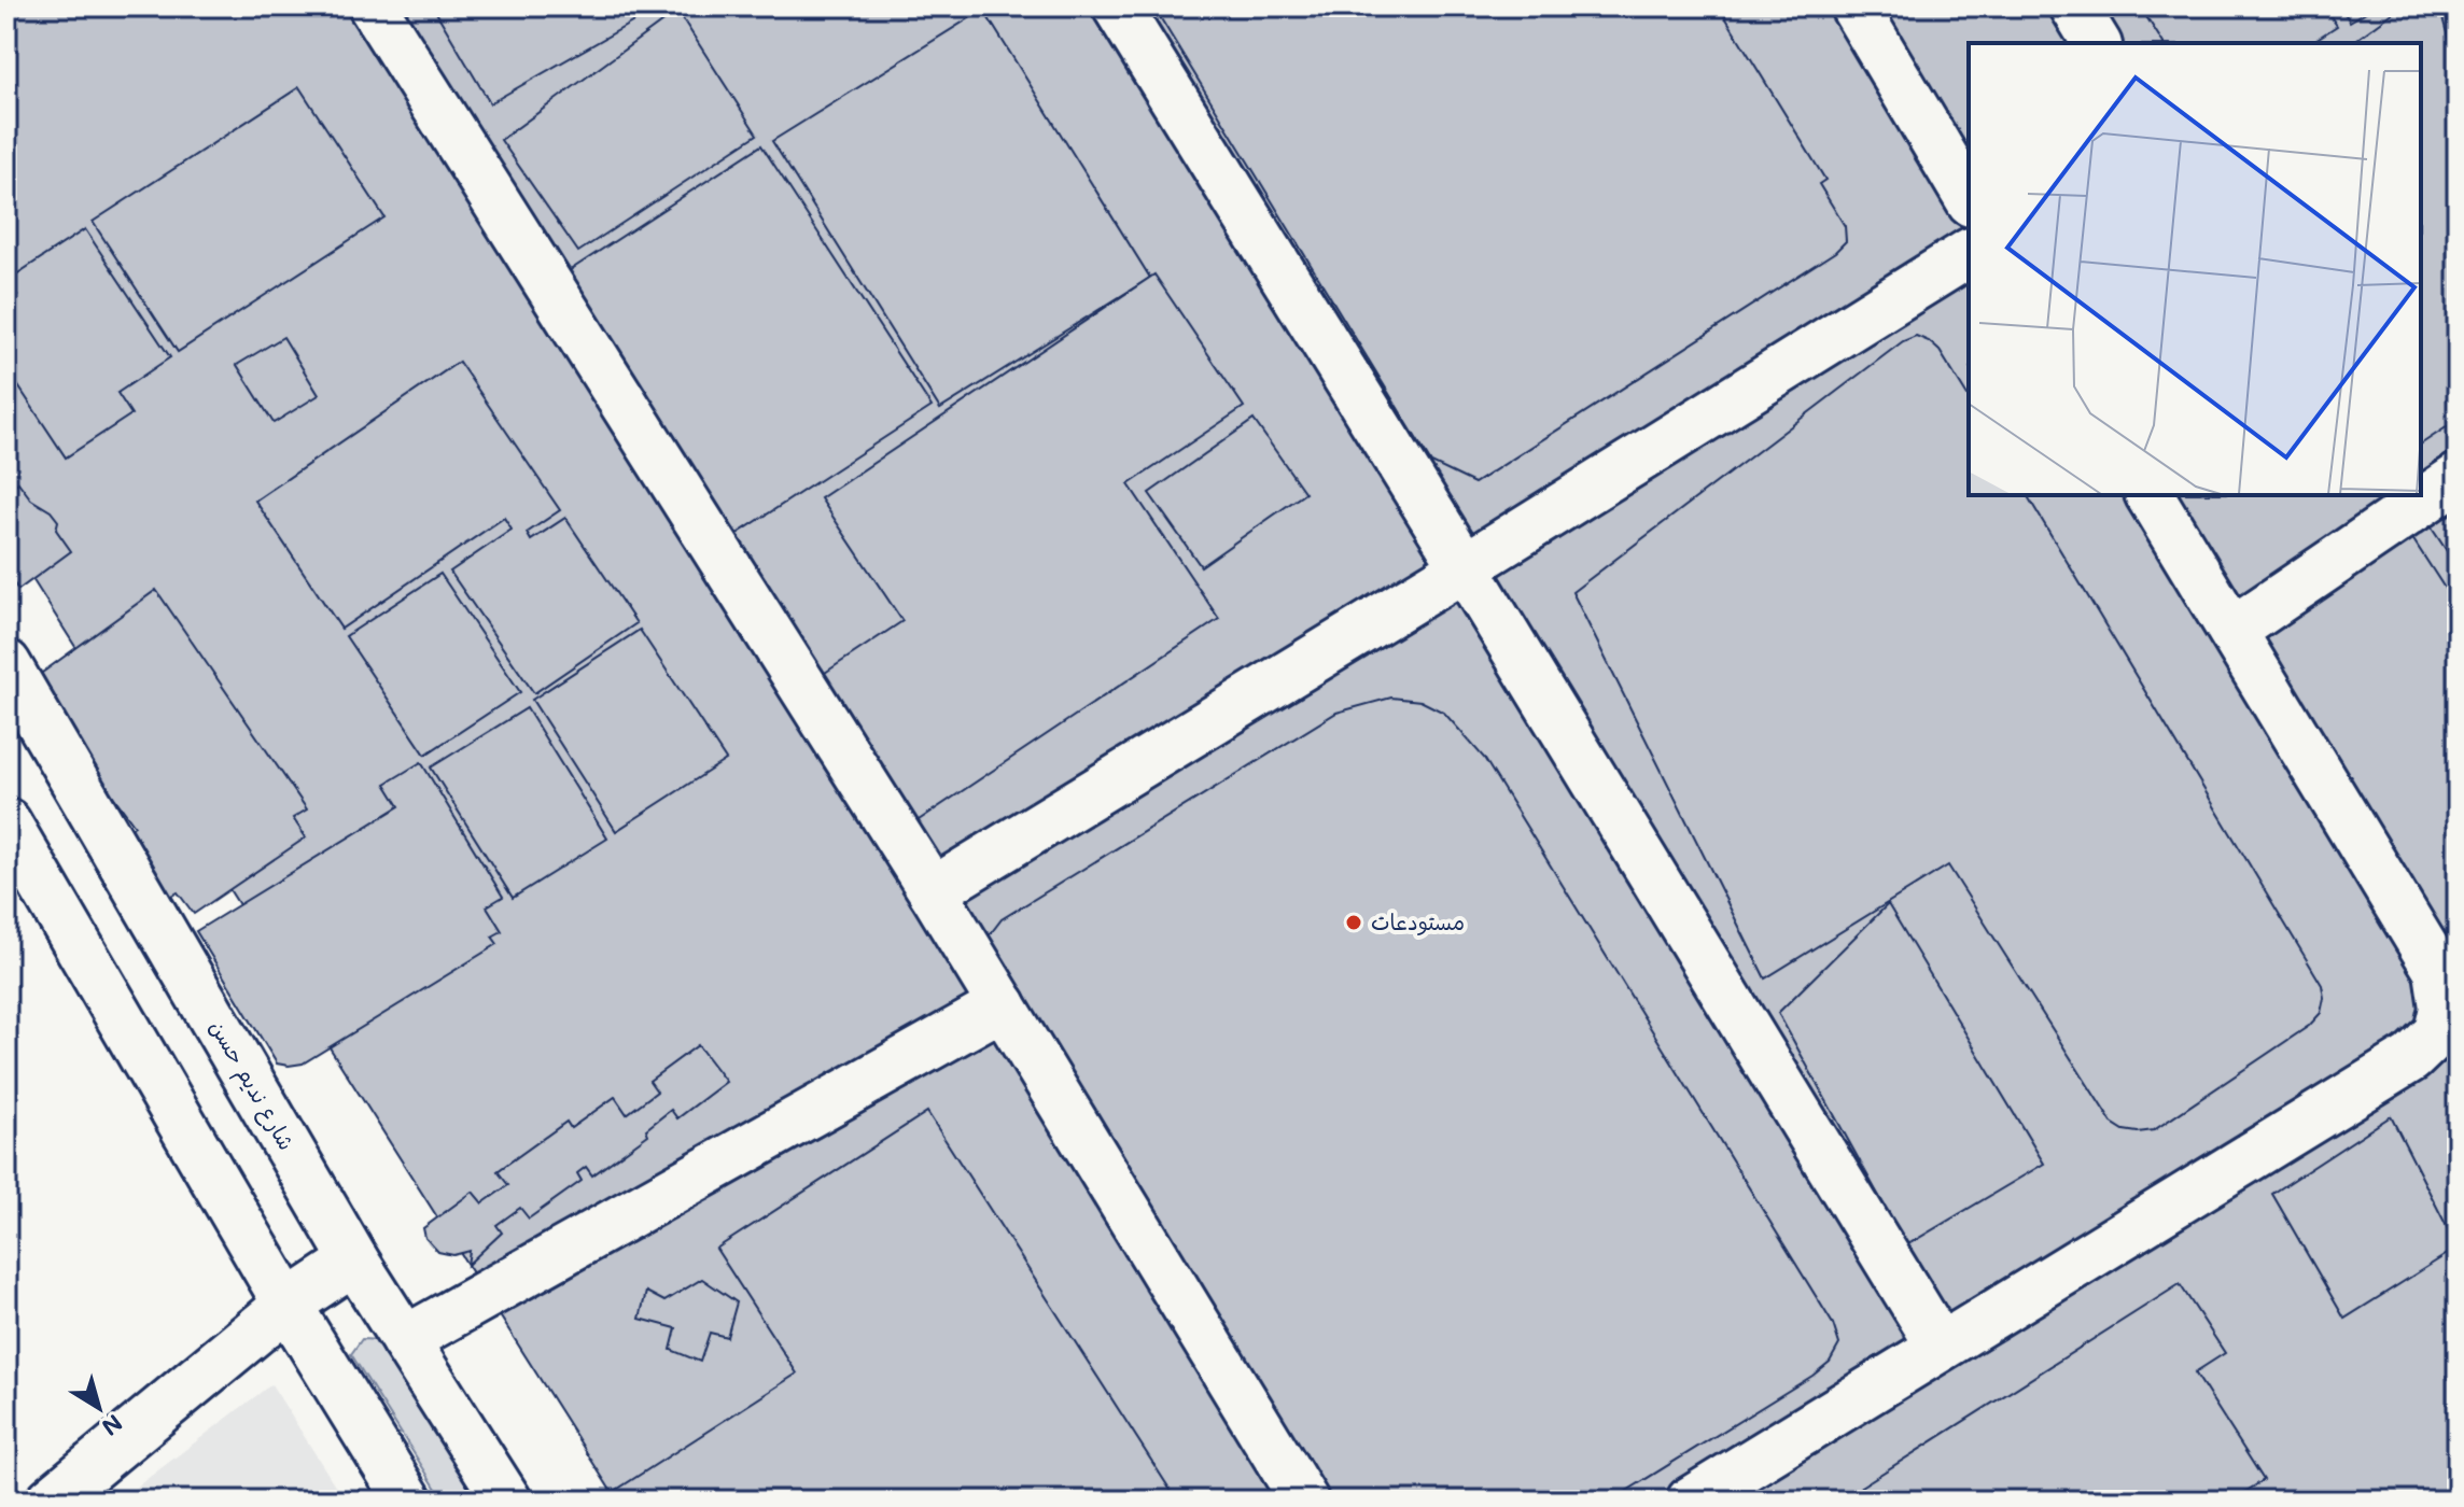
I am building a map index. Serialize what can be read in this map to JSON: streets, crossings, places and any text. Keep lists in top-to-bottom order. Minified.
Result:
{"streets":{"street":["شارع نديم حسن"]},"places":["مستودعات"],"north":"bottom right"}
